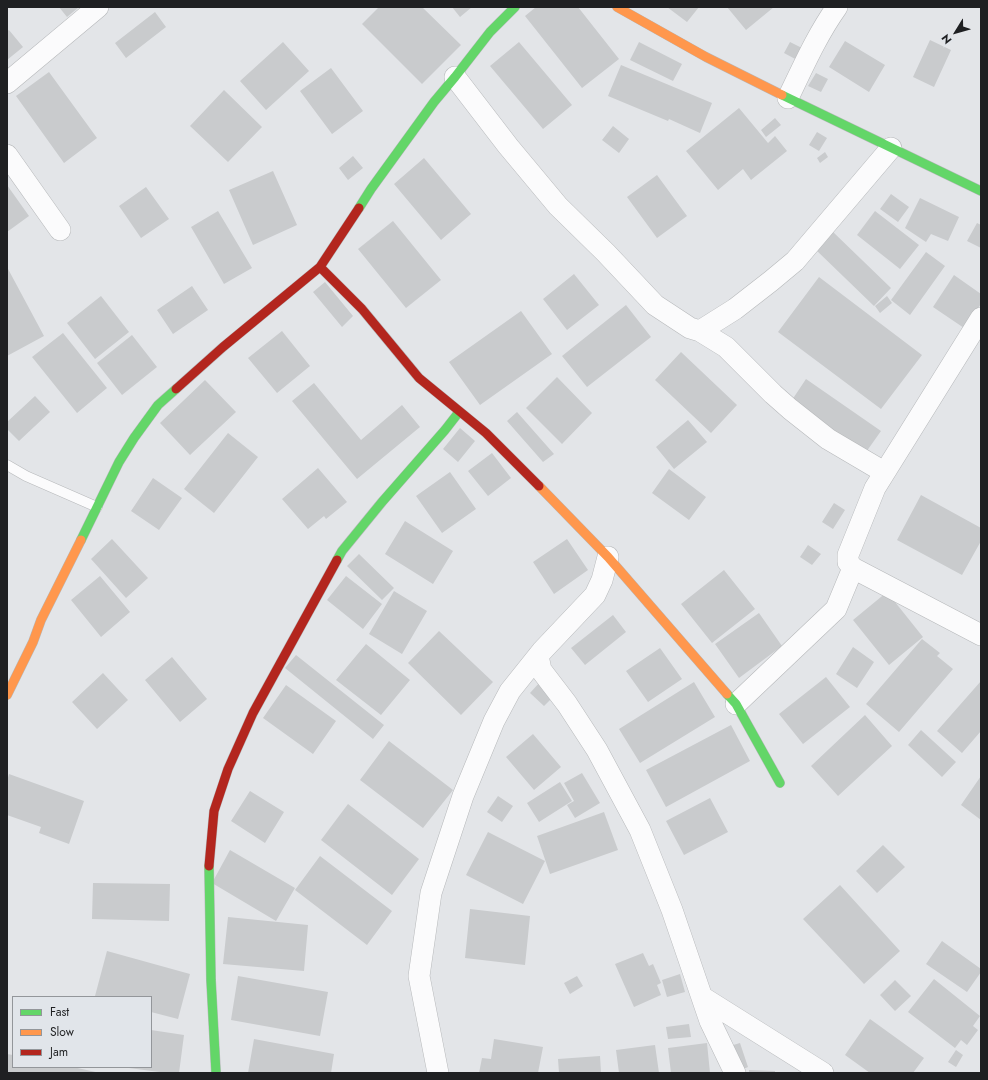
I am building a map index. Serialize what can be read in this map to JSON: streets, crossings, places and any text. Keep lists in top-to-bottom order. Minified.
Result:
{"legend":["Fast","Slow","Jam"],"north":"bottom left"}
